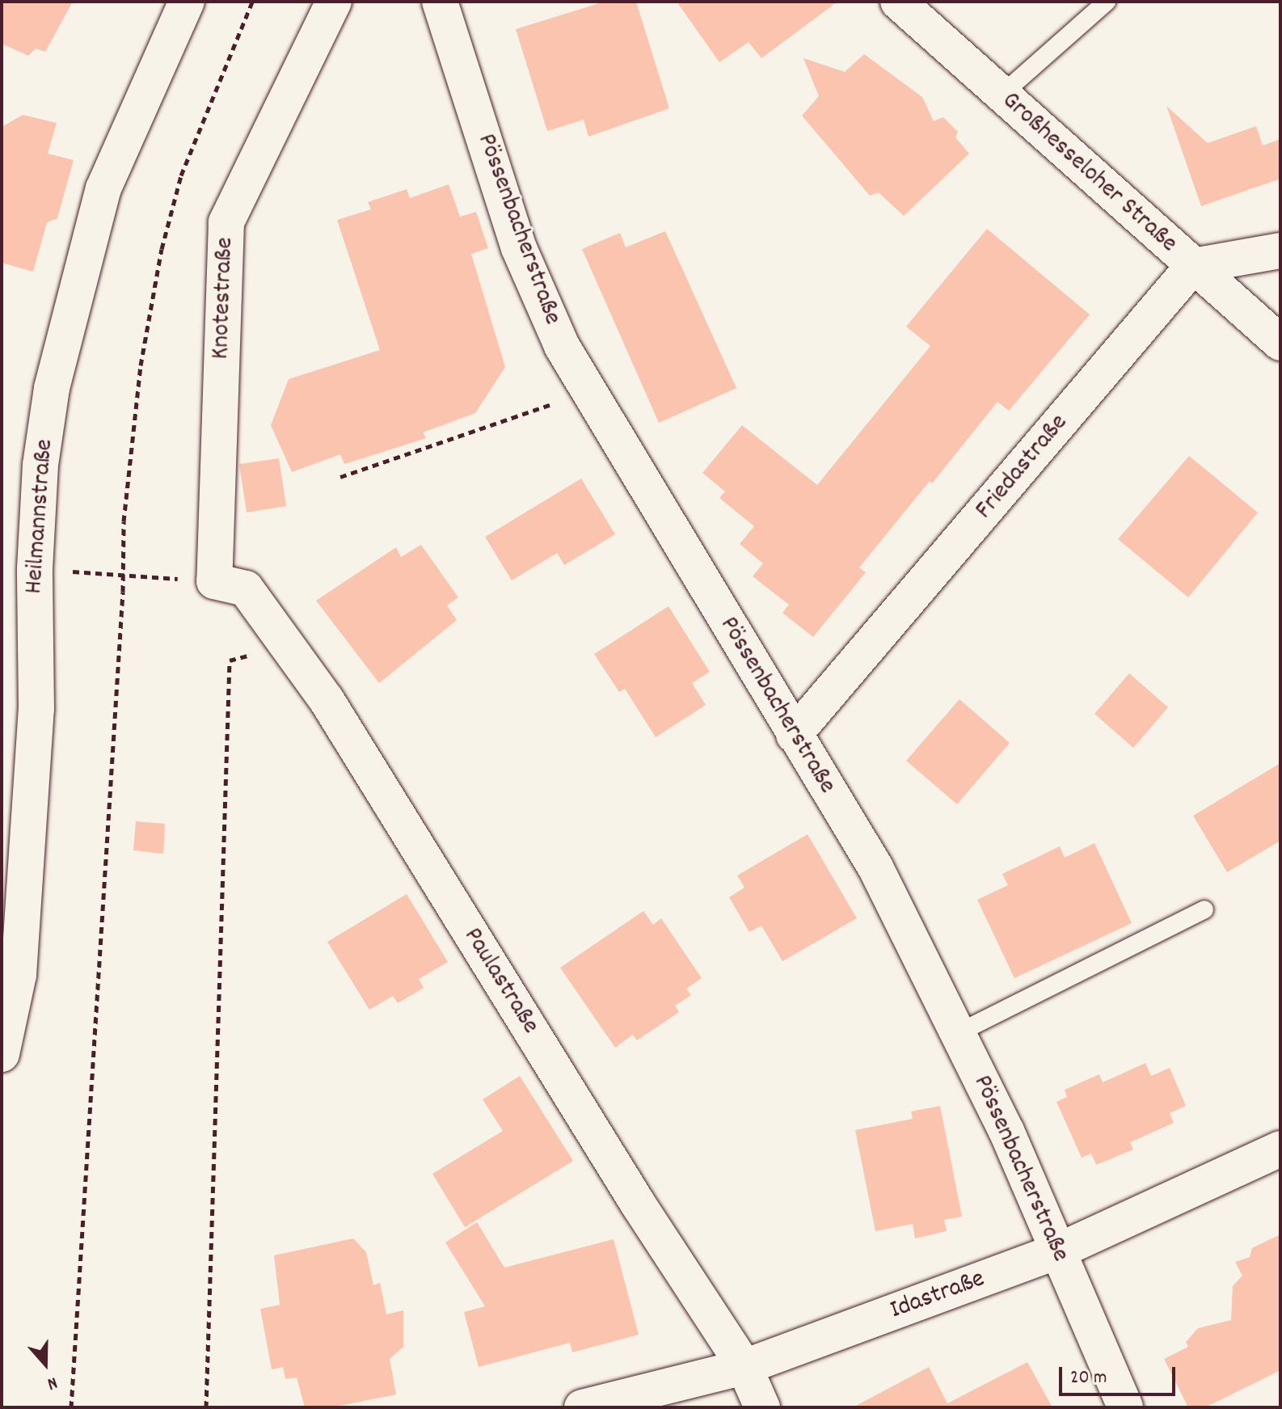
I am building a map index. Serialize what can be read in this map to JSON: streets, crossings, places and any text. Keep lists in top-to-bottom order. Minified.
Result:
{"streets":{"street":["Großhesseloher Straße","Pössenbacherstraße","Knotestraße","Friedastraße","Heilmannstraße","Paulastraße","Idastraße"]},"crossings":[["Großhesseloher Straße","Friedastraße"],["Pössenbacherstraße","Friedastraße"],["Pössenbacherstraße","Idastraße"],["Knotestraße","Paulastraße"],["Paulastraße","Idastraße"]],"scale_bar":"20 m","north":"bottom"}
